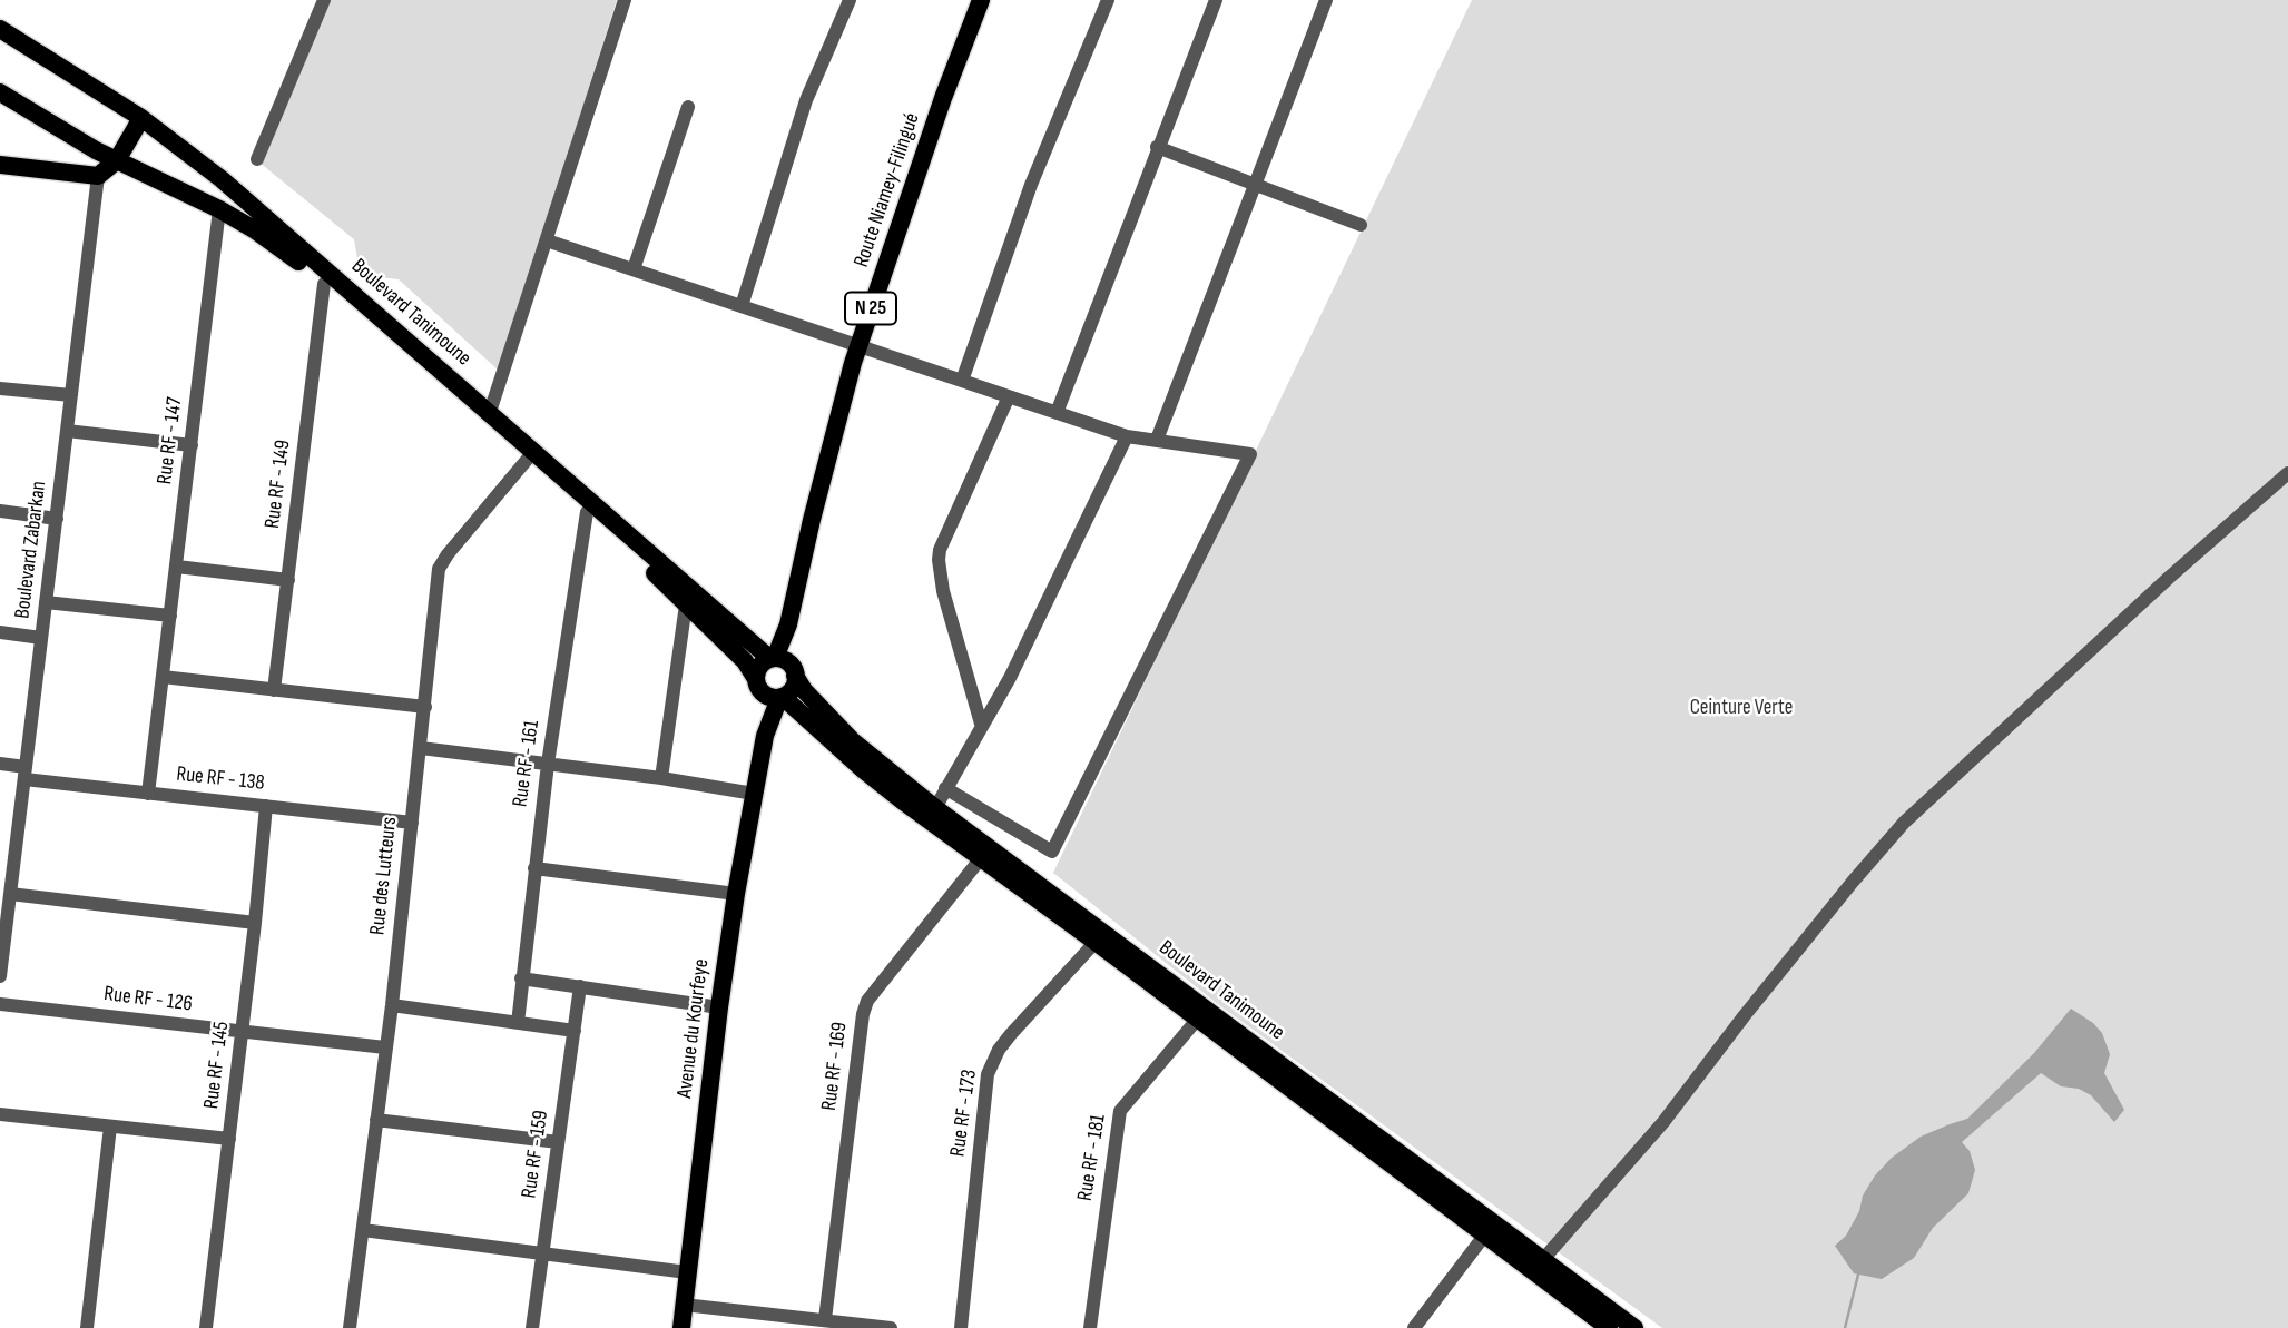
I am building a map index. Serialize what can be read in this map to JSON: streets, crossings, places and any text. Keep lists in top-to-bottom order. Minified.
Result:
{"streets":{"main road":["Route Niamey-Filingué","N 25","Boulevard Tanimoune","Avenue du Kourfeye"],"street":["Rue RF - 147","Rue RF - 149","Boulevard Zabarkan","Rue RF - 161","Rue RF - 138","Rue des Lutteurs","Rue RF - 126","Rue RF - 145","Rue RF - 169","Rue RF - 173","Rue RF - 159","Rue RF - 181"]},"crossings":[["Route Niamey-Filingué","Boulevard Tanimoune"],["Route Niamey-Filingué","Avenue du Kourfeye"],["Boulevard Tanimoune","Rue RF - 147"],["Boulevard Tanimoune","Rue RF - 149"],["Boulevard Tanimoune","Rue RF - 161"],["Boulevard Tanimoune","Rue des Lutteurs"],["Boulevard Tanimoune","Avenue du Kourfeye"],["Boulevard Tanimoune","Rue RF - 169"],["Boulevard Tanimoune","Rue RF - 173"],["Boulevard Tanimoune","Rue RF - 181"],["Rue RF - 147","Rue RF - 138"],["Boulevard Zabarkan","Rue RF - 138"],["Rue RF - 138","Rue des Lutteurs"],["Rue RF - 138","Rue RF - 145"],["Rue des Lutteurs","Rue RF - 126"],["Rue RF - 126","Rue RF - 145"]],"parks":["Ceinture Verte"]}
